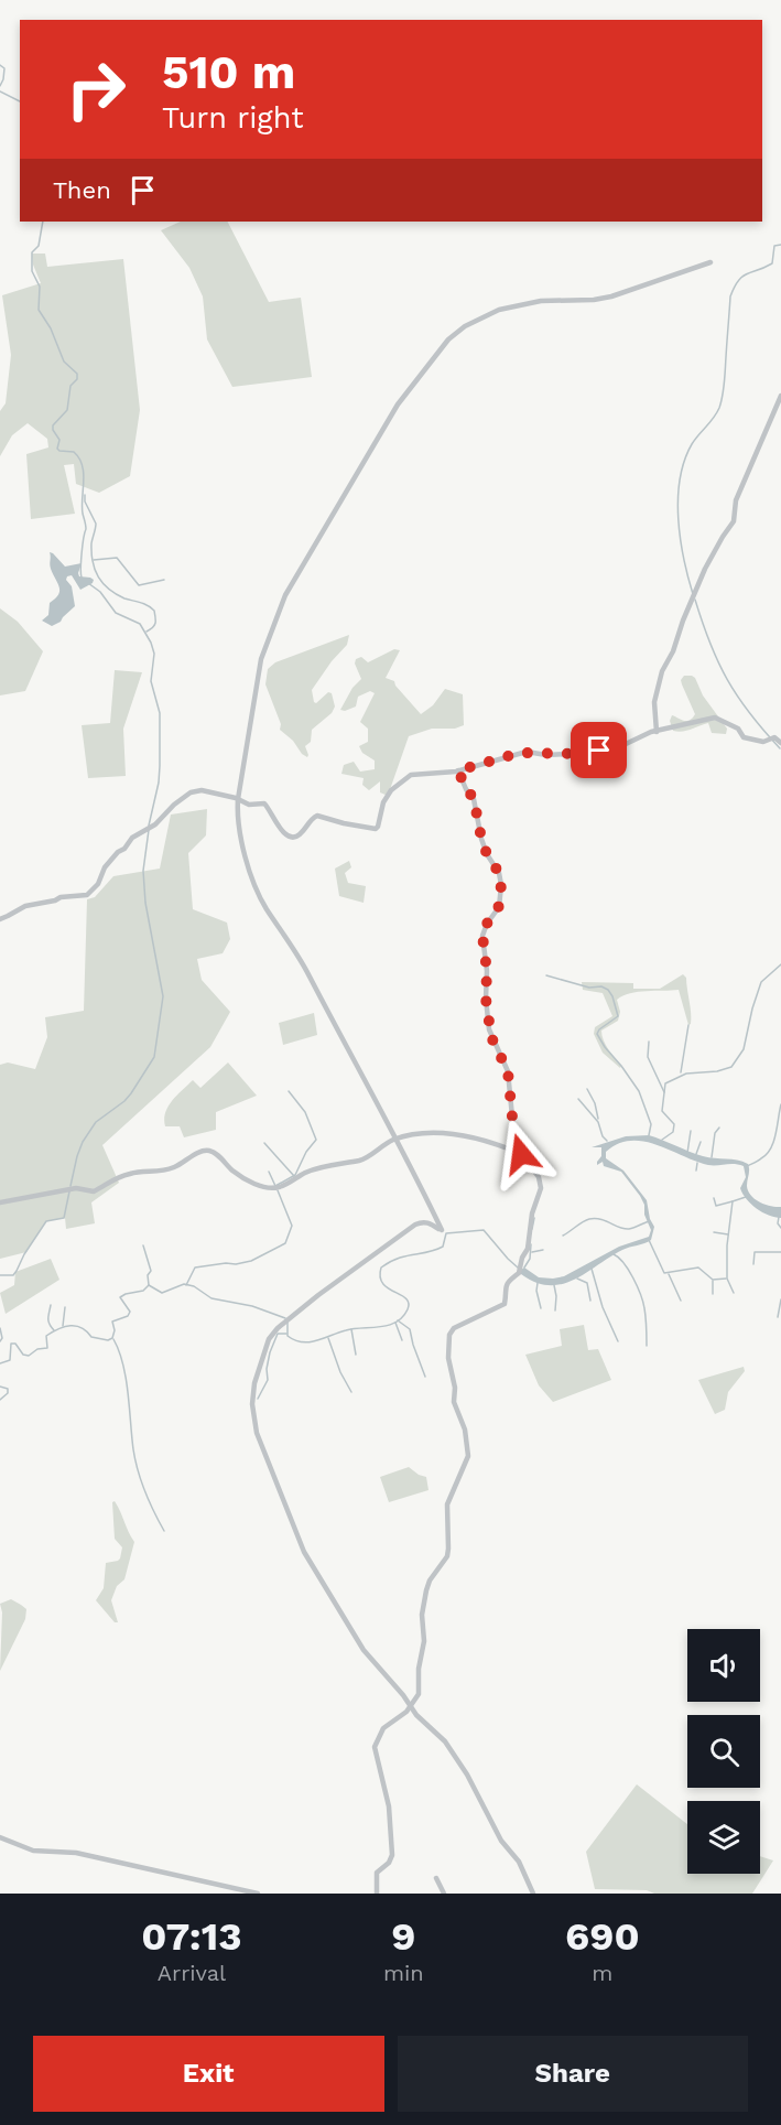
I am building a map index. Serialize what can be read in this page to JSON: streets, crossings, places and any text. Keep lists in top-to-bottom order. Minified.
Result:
{"page":{"turn":["510 m","Turn right"],"then":"Then","eta":["07:13","Arrival","9","min","690","m"],"buttons":["Exit","Share"]}}
